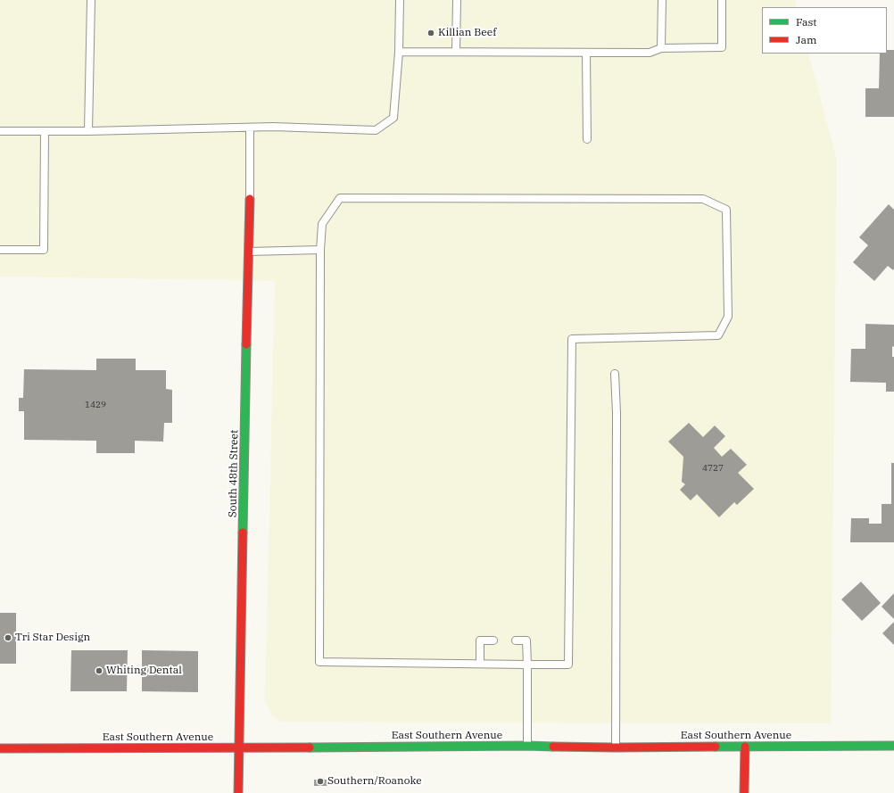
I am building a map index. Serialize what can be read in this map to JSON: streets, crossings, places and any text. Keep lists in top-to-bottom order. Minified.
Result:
{"streets":{"main road":["South 48th Street","East Southern Avenue"]},"crossings":[["South 48th Street","East Southern Avenue"]],"places":["Killian Beef","Tri Star Design","Whiting Dental","Southern/Roanoke"],"house_numbers":["1429","4727"],"legend":["Fast","Jam"]}
